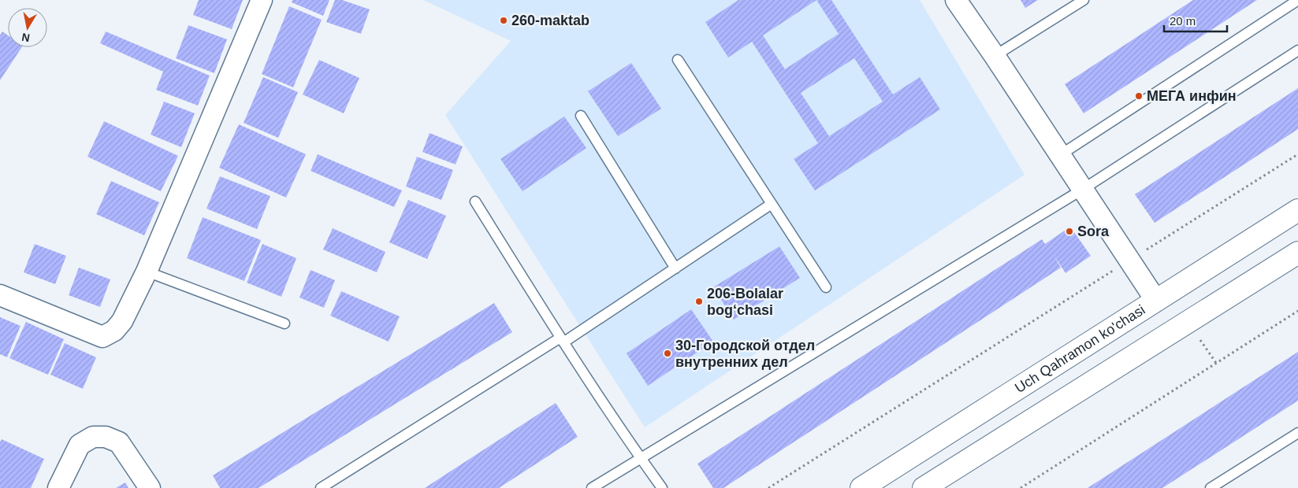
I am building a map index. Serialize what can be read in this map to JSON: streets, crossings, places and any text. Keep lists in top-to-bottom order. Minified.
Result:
{"streets":{"main road":["Uch Qahramon ko'chasi"]},"places":["260-maktab","МЕГА инфин","Sora","206-Bolalar bogʻchasi","30-Городской отдел внутренних дел"],"scale_bar":"20 m","north":"bottom"}
